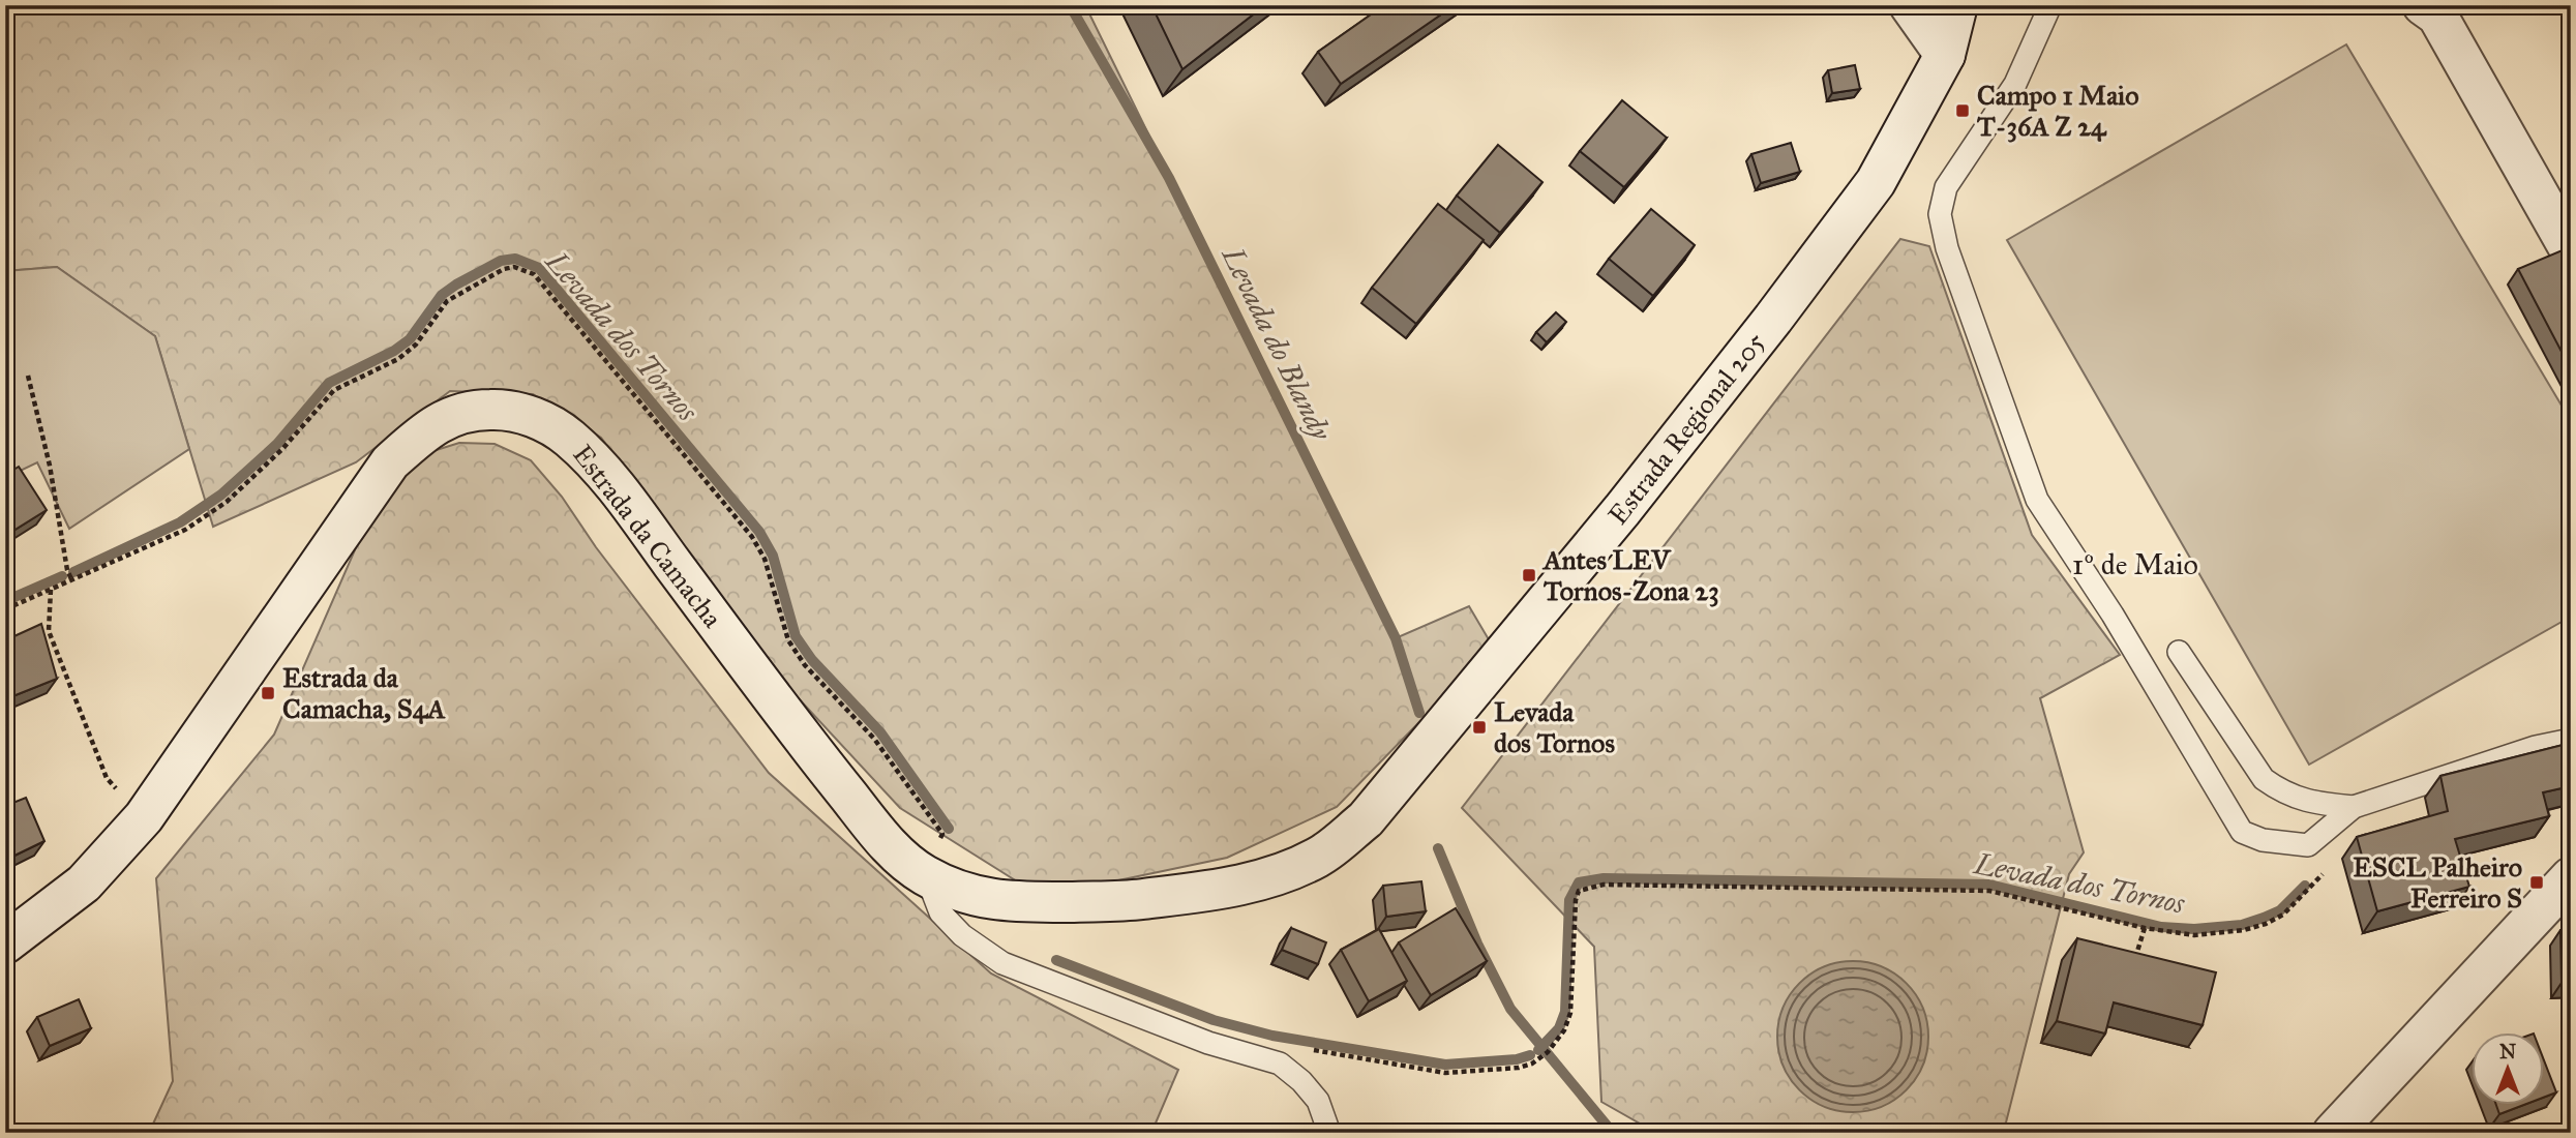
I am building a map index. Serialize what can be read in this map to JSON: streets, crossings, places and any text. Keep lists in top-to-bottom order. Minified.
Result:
{"streets":{"main road":["Estrada Regional 205","Estrada da Camacha"]},"crossings":[["Estrada Regional 205","Estrada da Camacha"]],"districts":["1º de Maio"],"water":["Levada dos Tornos","Levada do Blandy"],"places":{"transit":["Campo 1 Maio T-36A Z 24","Antes LEV Tornos-Zona 23","Estrada da Camacha, S4A","Levada dos Tornos","ESCL Palheiro Ferreiro S"]},"north":"top"}
